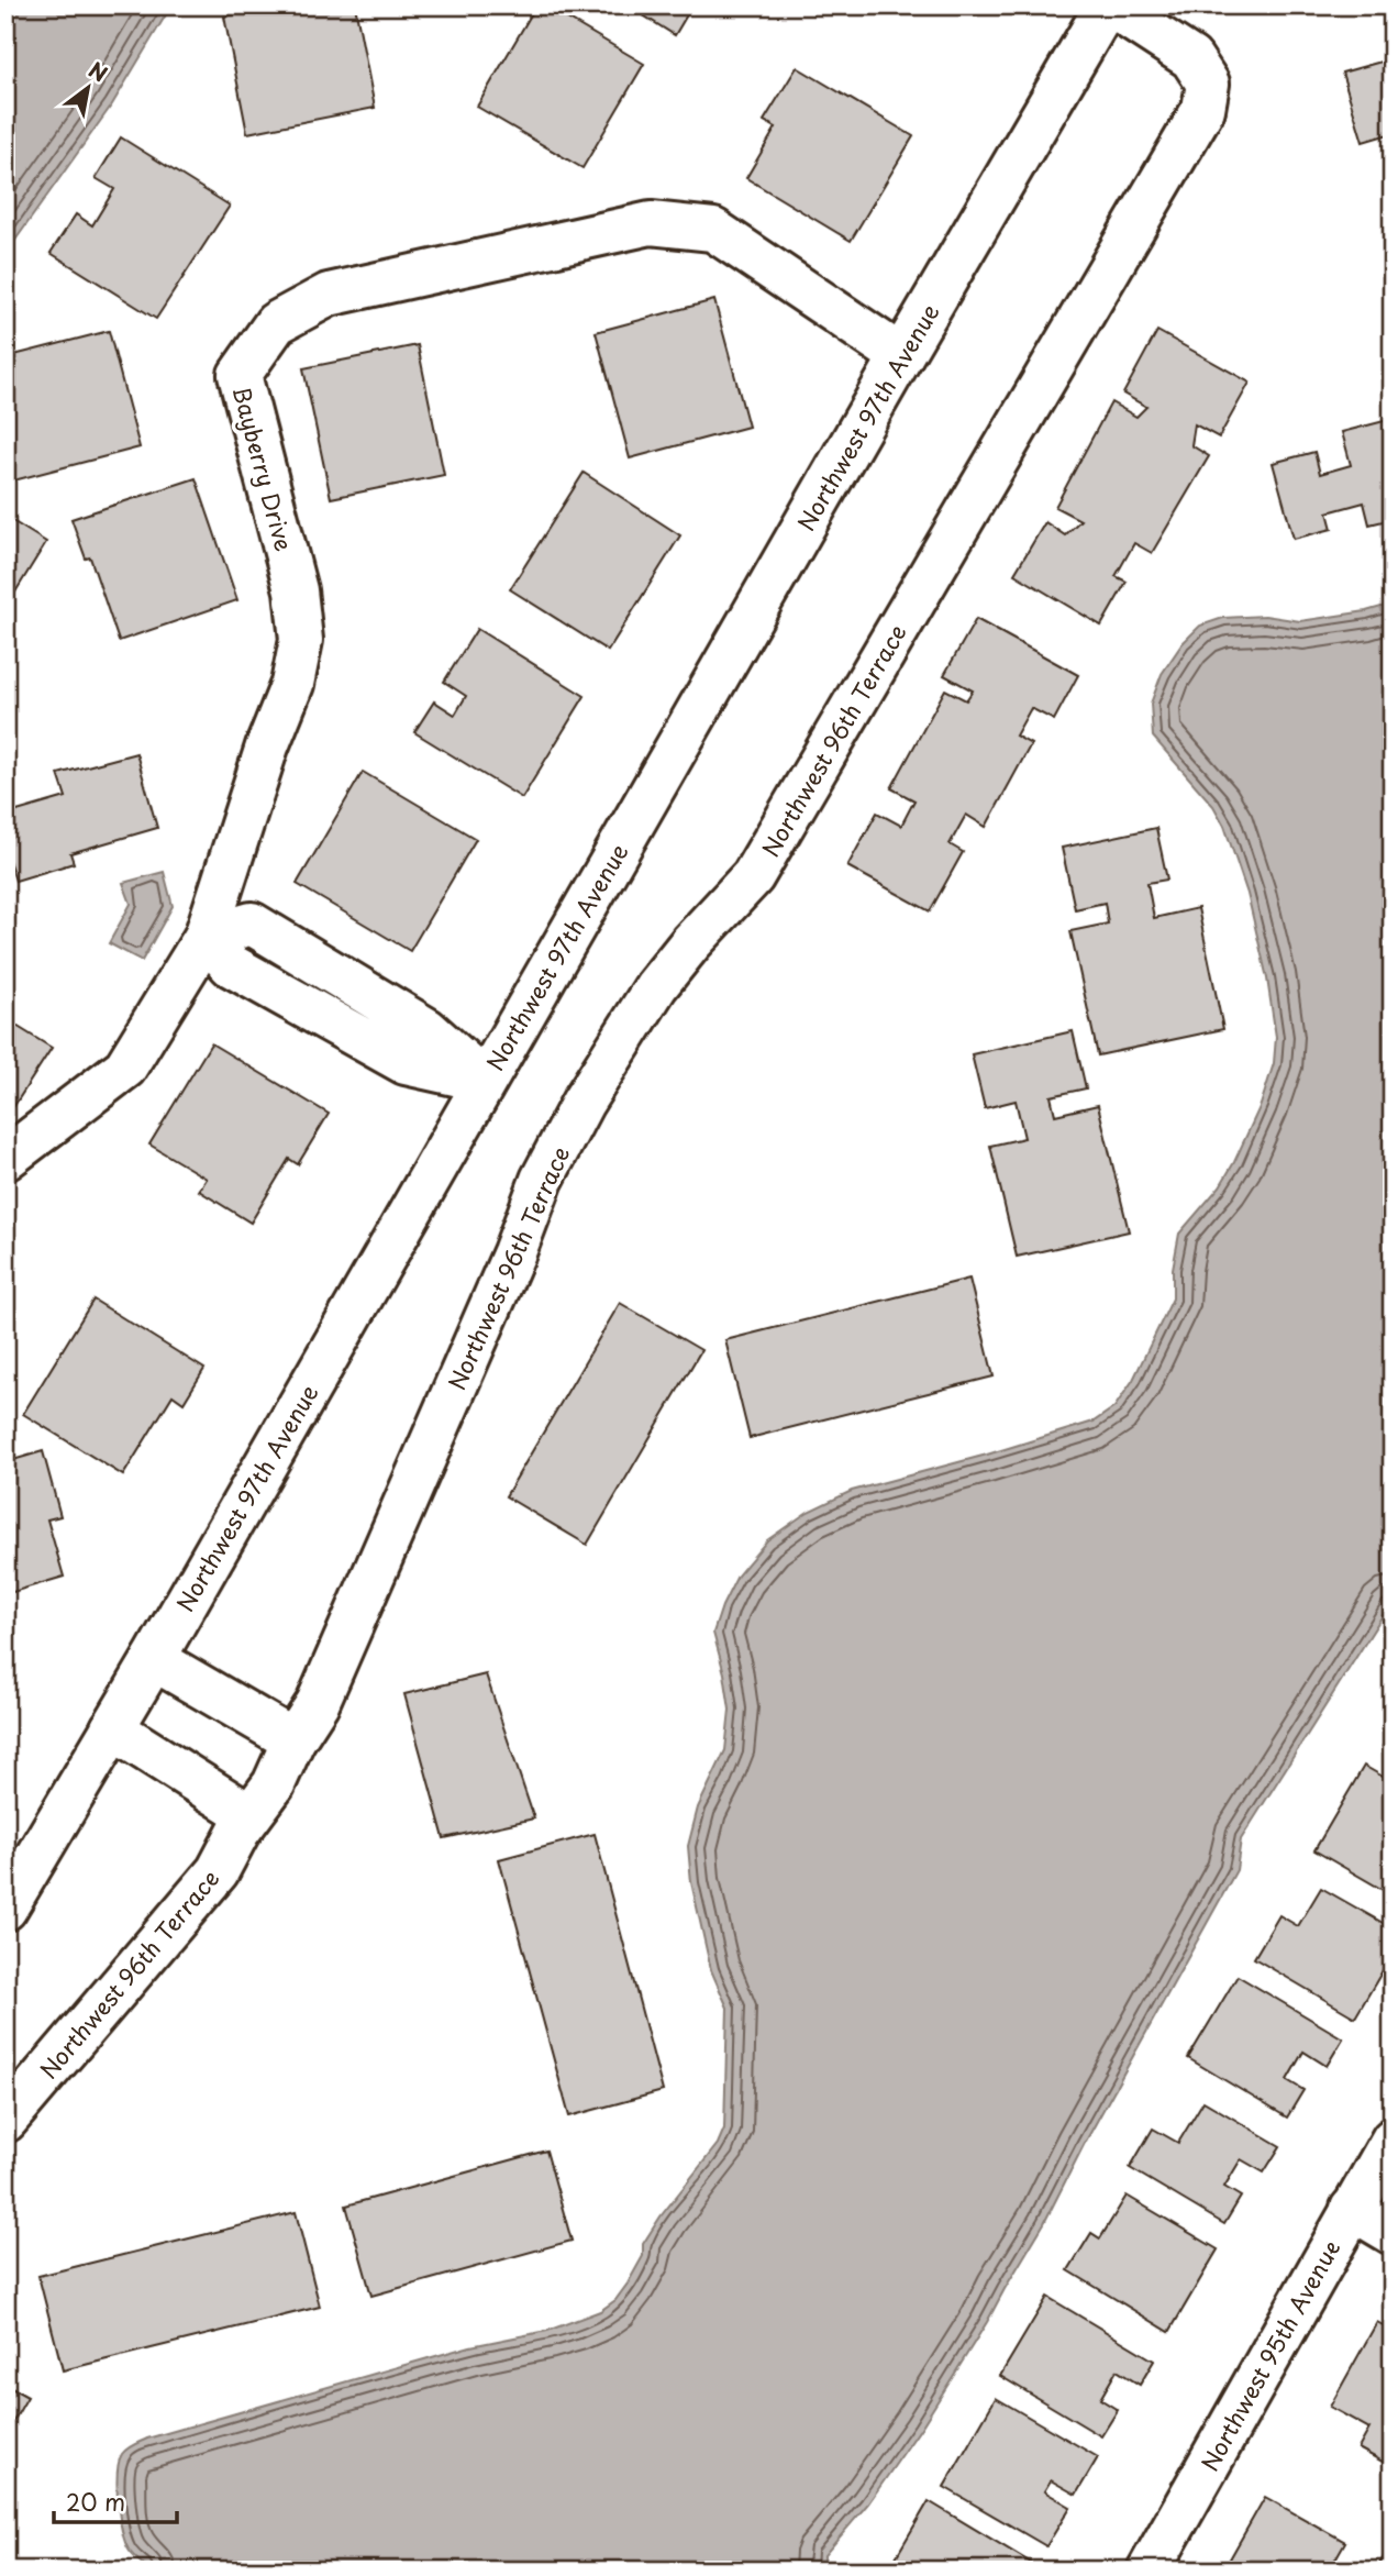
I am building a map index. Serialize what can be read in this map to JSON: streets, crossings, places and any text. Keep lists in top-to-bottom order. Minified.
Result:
{"streets":{"street":["Northwest 97th Avenue","Bayberry Drive","Northwest 96th Terrace","Northwest 95th Avenue"]},"crossings":[["Northwest 97th Avenue","Bayberry Drive"],["Northwest 97th Avenue","Northwest 96th Terrace"]],"scale_bar":"20 m","north":"top right"}
